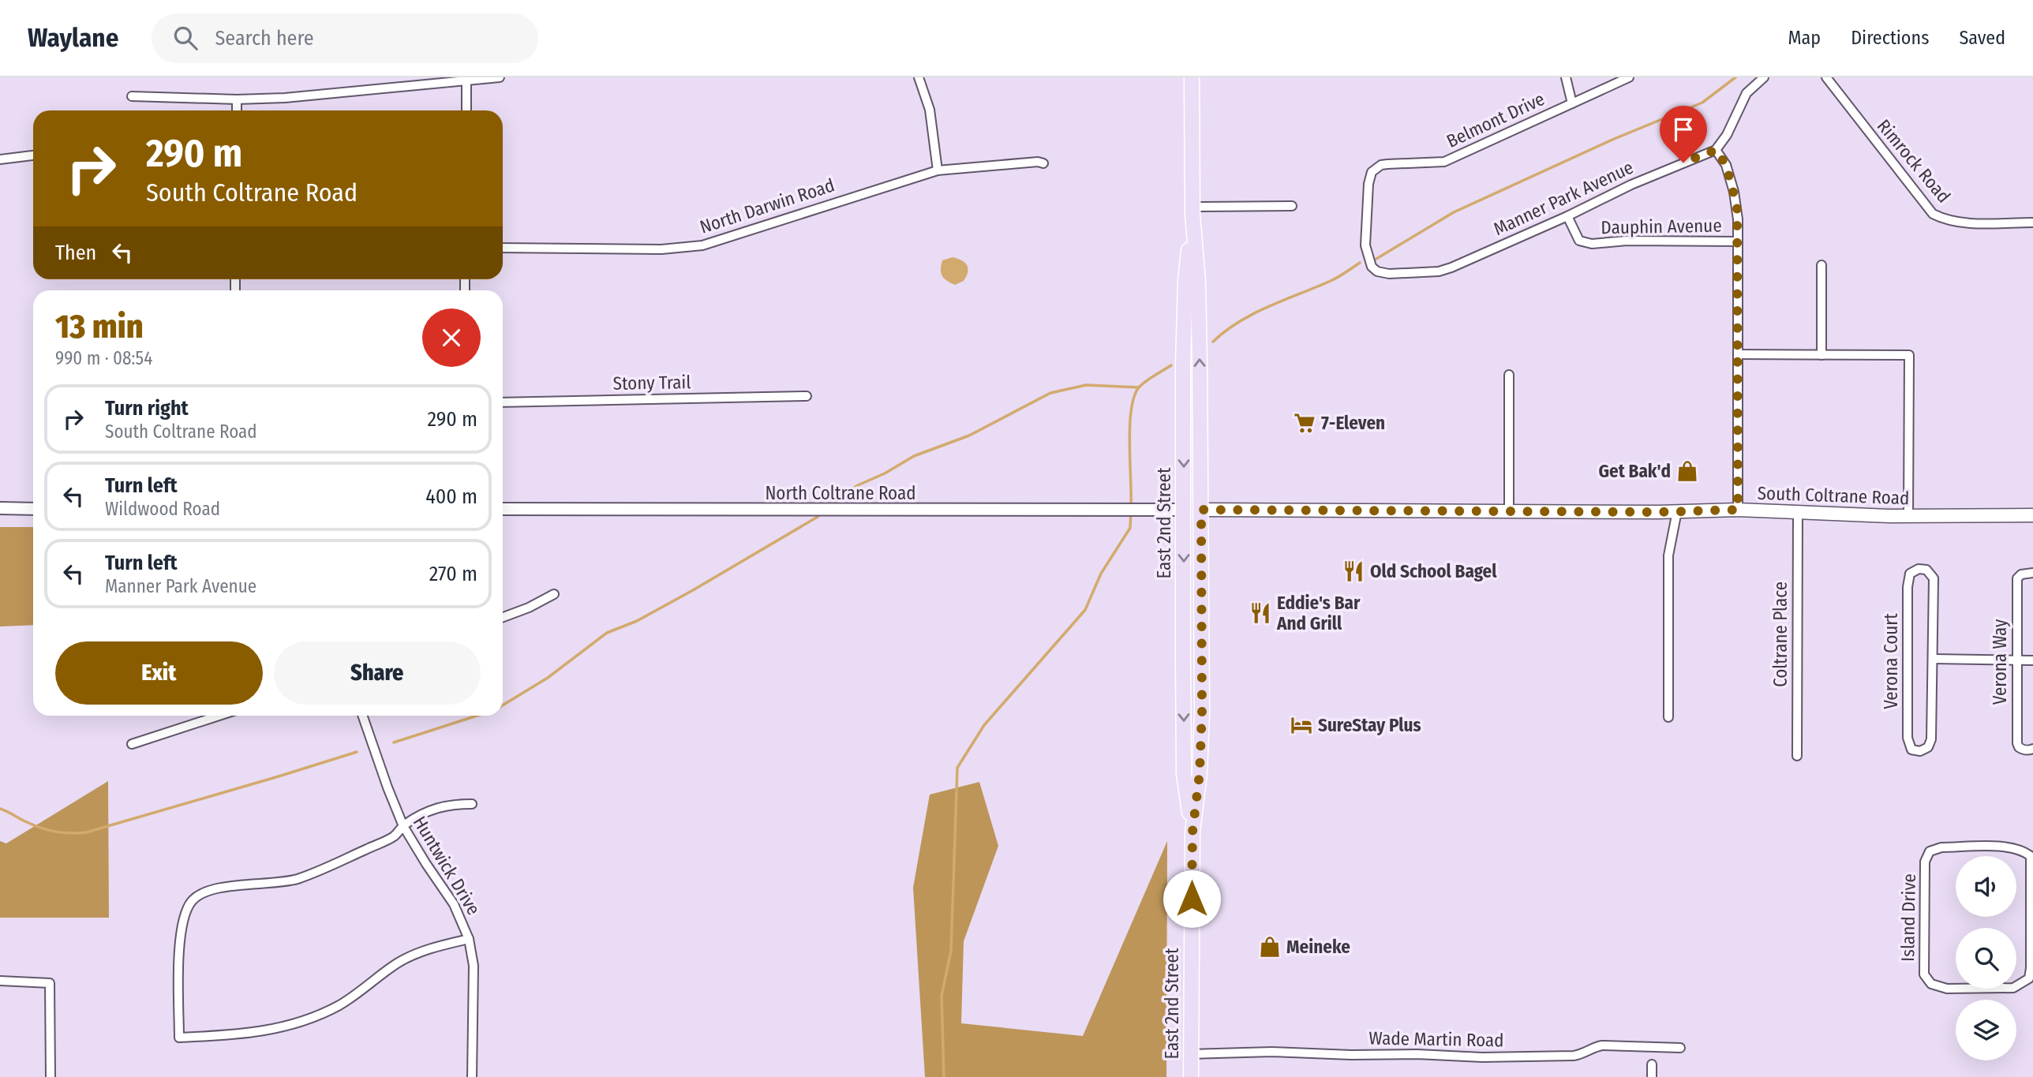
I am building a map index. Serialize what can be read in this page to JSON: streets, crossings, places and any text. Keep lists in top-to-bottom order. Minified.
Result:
{"streets":{"main road":["South Coltrane Road","East 2nd Street"],"street":["Belmont Drive","Rimrock Road","Manner Park Avenue","North Darwin Road","Dauphin Avenue","Stony Trail","North Coltrane Road","Coltrane Place","Verona Court","Verona Way","Huntwick Drive","Island Drive","Wade Martin Road"]},"crossings":[["Belmont Drive","Manner Park Avenue"],["Manner Park Avenue","Dauphin Avenue"],["North Coltrane Road","East 2nd Street"],["South Coltrane Road","East 2nd Street"],["South Coltrane Road","Coltrane Place"],["East 2nd Street","Wade Martin Road"]],"places":{"supermarket":["7-Eleven"],"shop":["Get Bak'd","Meineke"],"restaurant":["Old School Bagel","Eddie's Bar And Grill"],"hotel":["SureStay Plus"]},"page":{"header":"Waylane","search":"Search here","nav":["Map","Directions","Saved"],"turn":["290 m","South Coltrane Road"],"then":"Then","heading":["13 min","990 m · 08:54"],"list":[{"name":"Turn right","note":"South Coltrane Road","value":"290 m"},{"name":"Turn left","note":"Wildwood Road","value":"400 m"},{"name":"Turn left","note":"Manner Park Avenue","value":"270 m"}],"buttons":["Exit","Share"]}}
